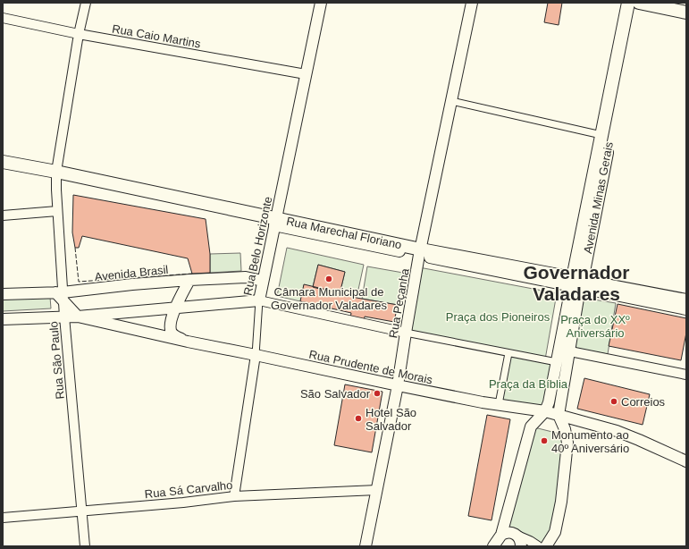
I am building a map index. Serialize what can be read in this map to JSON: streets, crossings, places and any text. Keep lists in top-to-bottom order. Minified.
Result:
{"streets":{"main road":["Avenida Minas Gerais","Rua Marechal Floriano"],"street":["Rua Caio Martins","Rua Belo Horizonte","Avenida Brasil","Rua Peçanha","Rua São Paulo","Rua Prudente de Morais","Rua Sá Carvalho"]},"crossings":[["Rua Caio Martins","Rua Belo Horizonte"],["Rua Caio Martins","Rua São Paulo"],["Avenida Minas Gerais","Rua Marechal Floriano"],["Avenida Minas Gerais","Rua Prudente de Morais"],["Rua Marechal Floriano","Rua Belo Horizonte"],["Rua Marechal Floriano","Rua Peçanha"],["Rua Marechal Floriano","Rua São Paulo"],["Rua Belo Horizonte","Avenida Brasil"],["Rua Belo Horizonte","Rua Prudente de Morais"],["Rua Belo Horizonte","Rua Sá Carvalho"],["Avenida Brasil","Rua São Paulo"],["Rua Peçanha","Rua Prudente de Morais"],["Rua Peçanha","Rua Sá Carvalho"],["Rua São Paulo","Rua Sá Carvalho"]],"districts":["Governador Valadares"],"parks":["Praça dos Pioneiros","Praça do XXº Aniversário","Praça da Bíblia"],"places":["Câmara Municipal de Governador Valadares","São Salvador","Correios","Hotel São Salvador","Monumento ao 40º Aniversário"]}
